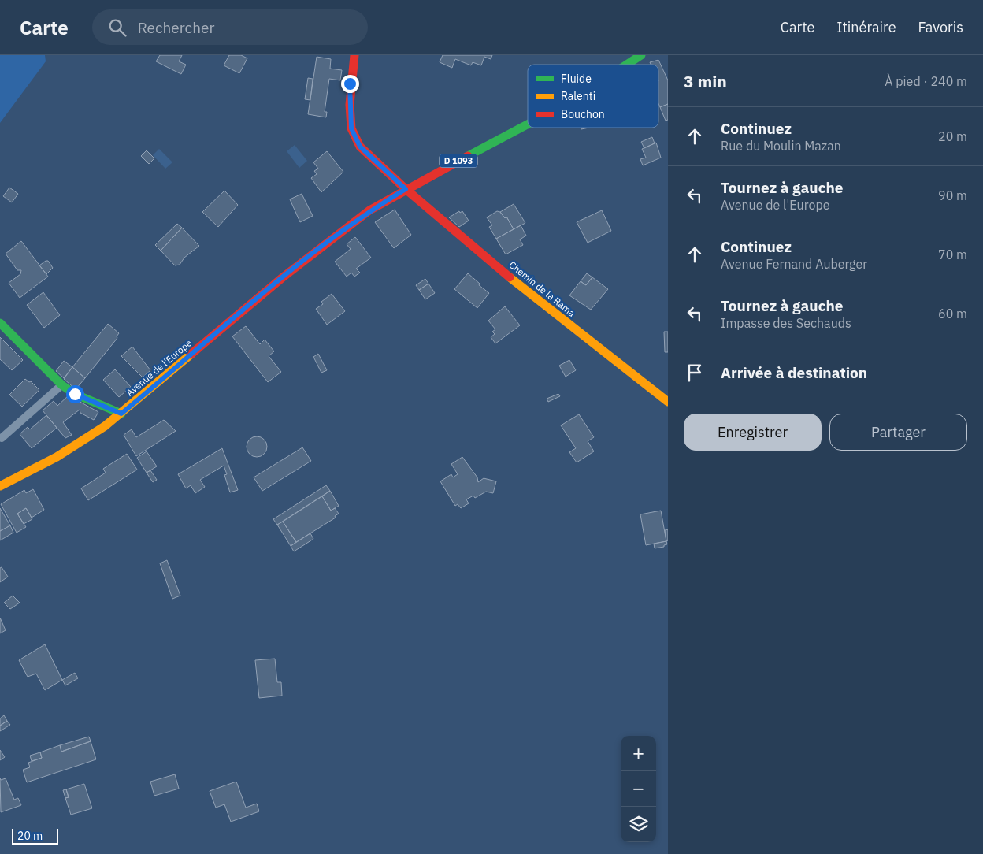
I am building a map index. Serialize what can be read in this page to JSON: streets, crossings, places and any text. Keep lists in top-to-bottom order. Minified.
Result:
{"streets":{"main road":["D 1093","Chemin de la Rama","Avenue de l'Europe"]},"crossings":[["D 1093","Chemin de la Rama"],["D 1093","Avenue de l'Europe"],["Chemin de la Rama","Avenue de l'Europe"]],"legend":["Fluide","Ralenti","Bouchon"],"scale_bar":"20 m","page":{"header":"Carte","search":"Rechercher","nav":["Carte","Itinéraire","Favoris"],"heading":["3 min","À pied · 240 m"],"list":[["Continuez","Rue du Moulin Mazan","20 m"],["Tournez à gauche","Avenue de l'Europe","90 m"],["Continuez","Avenue Fernand Auberger","70 m"],["Tournez à gauche","Impasse des Sechauds","60 m"],"Arrivée à destination"],"buttons":["Enregistrer","Partager"],"map_buttons":["+","−"],"scale":"20 m"}}
